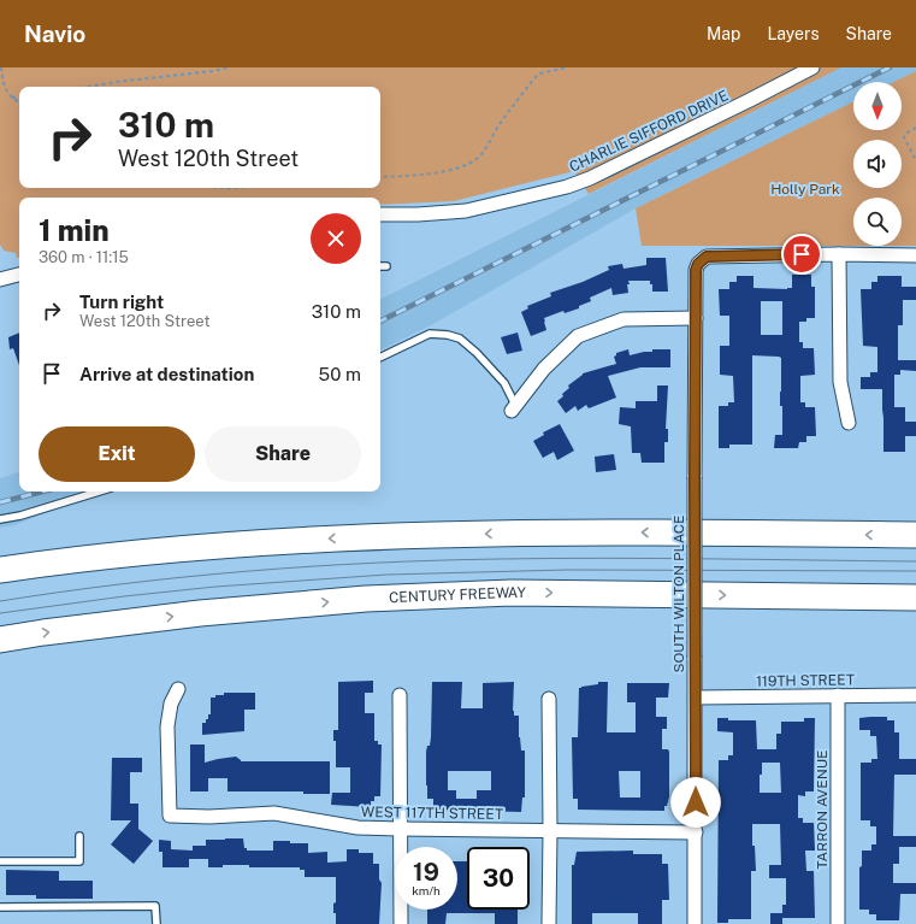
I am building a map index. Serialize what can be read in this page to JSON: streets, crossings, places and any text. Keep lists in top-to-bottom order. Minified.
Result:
{"streets":{"highway":["CENTURY FREEWAY"],"street":["CHARLIE SIFFORD DRIVE","SOUTH WILTON PLACE","119TH STREET","TARRON AVENUE","WEST 117TH STREET"]},"crossings":[["SOUTH WILTON PLACE","119TH STREET"],["SOUTH WILTON PLACE","WEST 117TH STREET"],["119TH STREET","TARRON AVENUE"]],"parks":["Holly Park"],"north":"bottom","page":{"header":"Navio","nav":["Map","Layers","Share"],"turn":["310 m","West 120th Street"],"heading":["1 min","360 m · 11:15"],"list":[{"name":"Turn right","note":"West 120th Street","value":"310 m"},{"name":"Arrive at destination","value":"50 m"}],"buttons":["Exit","Share"],"speed":"19 km/h","limit":"30"}}
